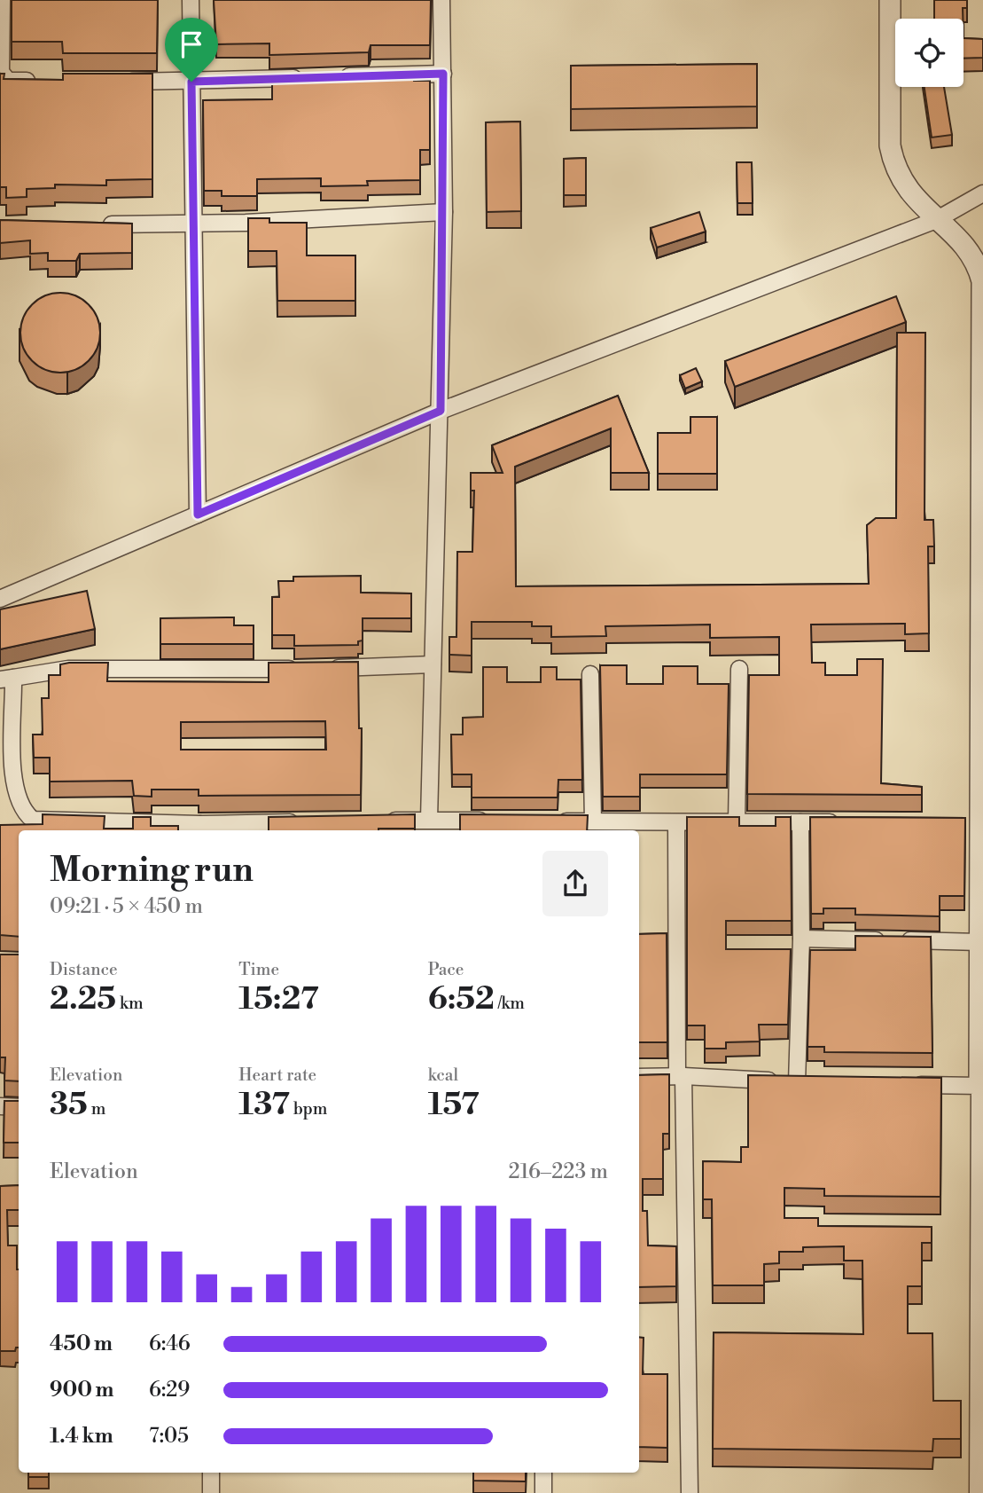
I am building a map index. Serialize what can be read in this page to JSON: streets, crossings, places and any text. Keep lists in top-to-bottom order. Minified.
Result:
{"page":{"heading":["Morning run","09:21 · 5 × 450 m"],"stats":[["Distance","2.25 km"],["Time","15:27"],["Pace","6:52 /km"],["Elevation","35 m"],["Heart rate","137 bpm"],["kcal","157"]],"chart":["Elevation","216–223 m"],"list":[{"name":"450 m","note":"6:46"},{"name":"900 m","note":"6:29"},{"name":"1.4 km","note":"7:05"}]}}
